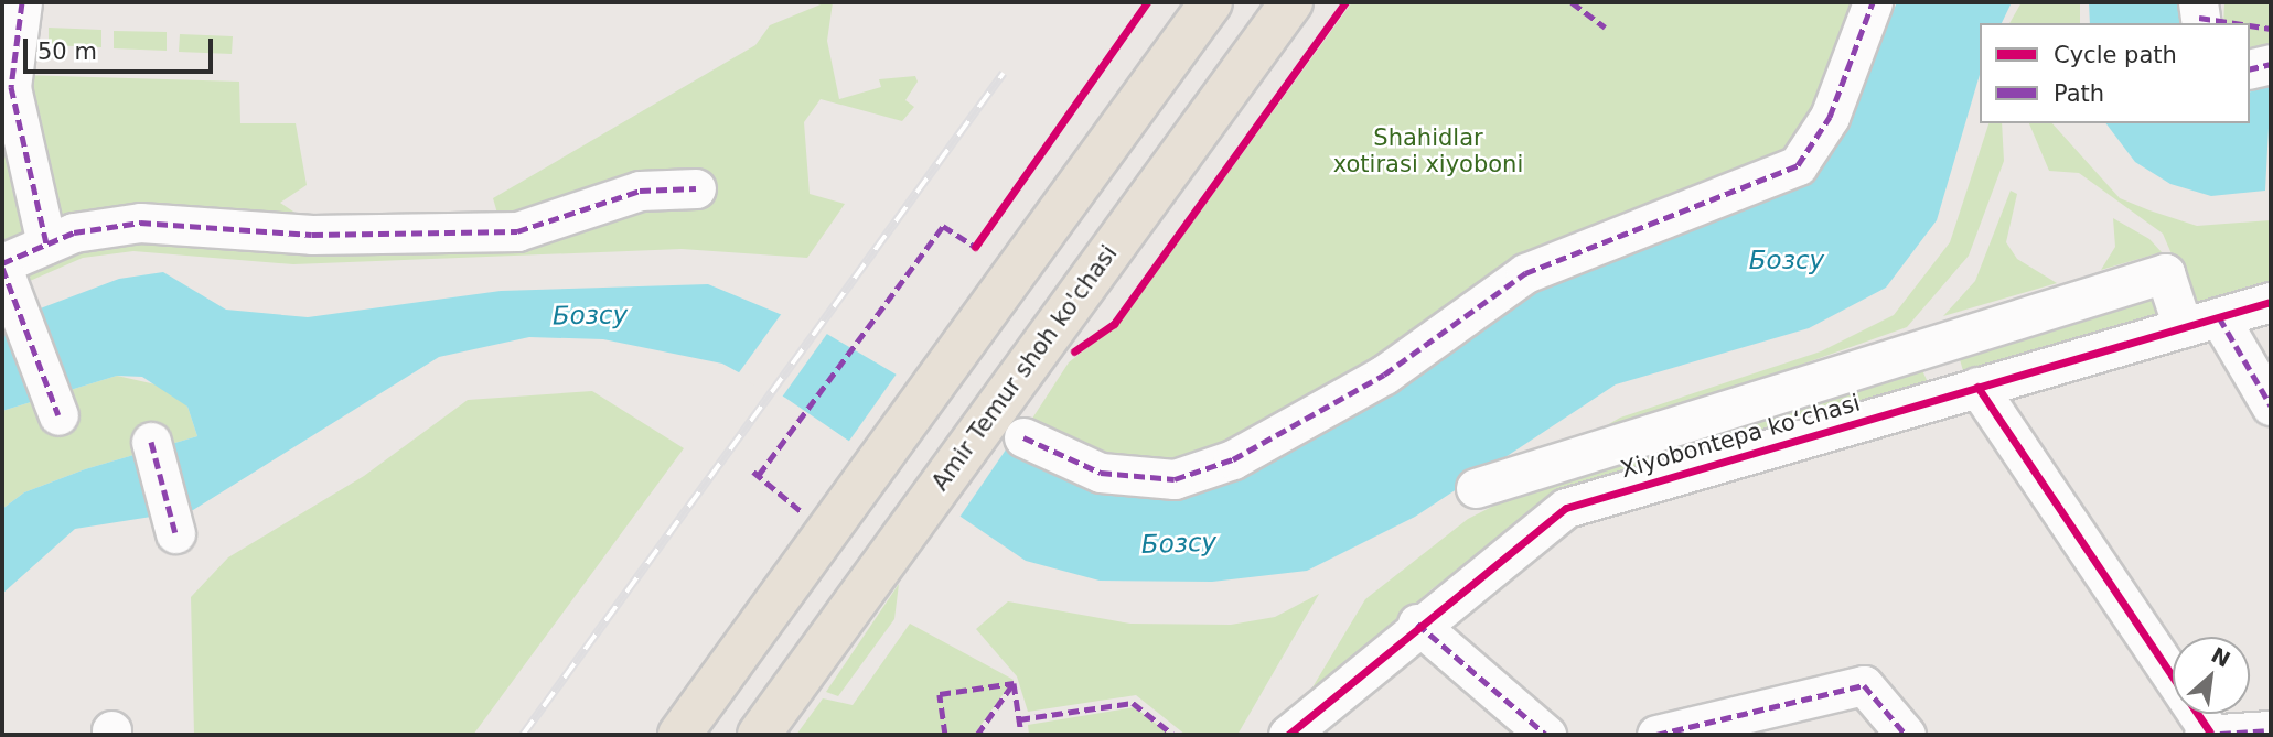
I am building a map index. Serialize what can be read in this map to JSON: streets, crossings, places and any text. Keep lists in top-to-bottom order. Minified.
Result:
{"streets":{"main road":["Amir Temur shoh ko'chasi"],"street":["Xiyobontepa koʻchasi"]},"water":["Бозсу"],"parks":["Shahidlar xotirasi xiyoboni"],"legend":["Cycle path","Path"],"scale_bar":"50 m","north":"top right"}
